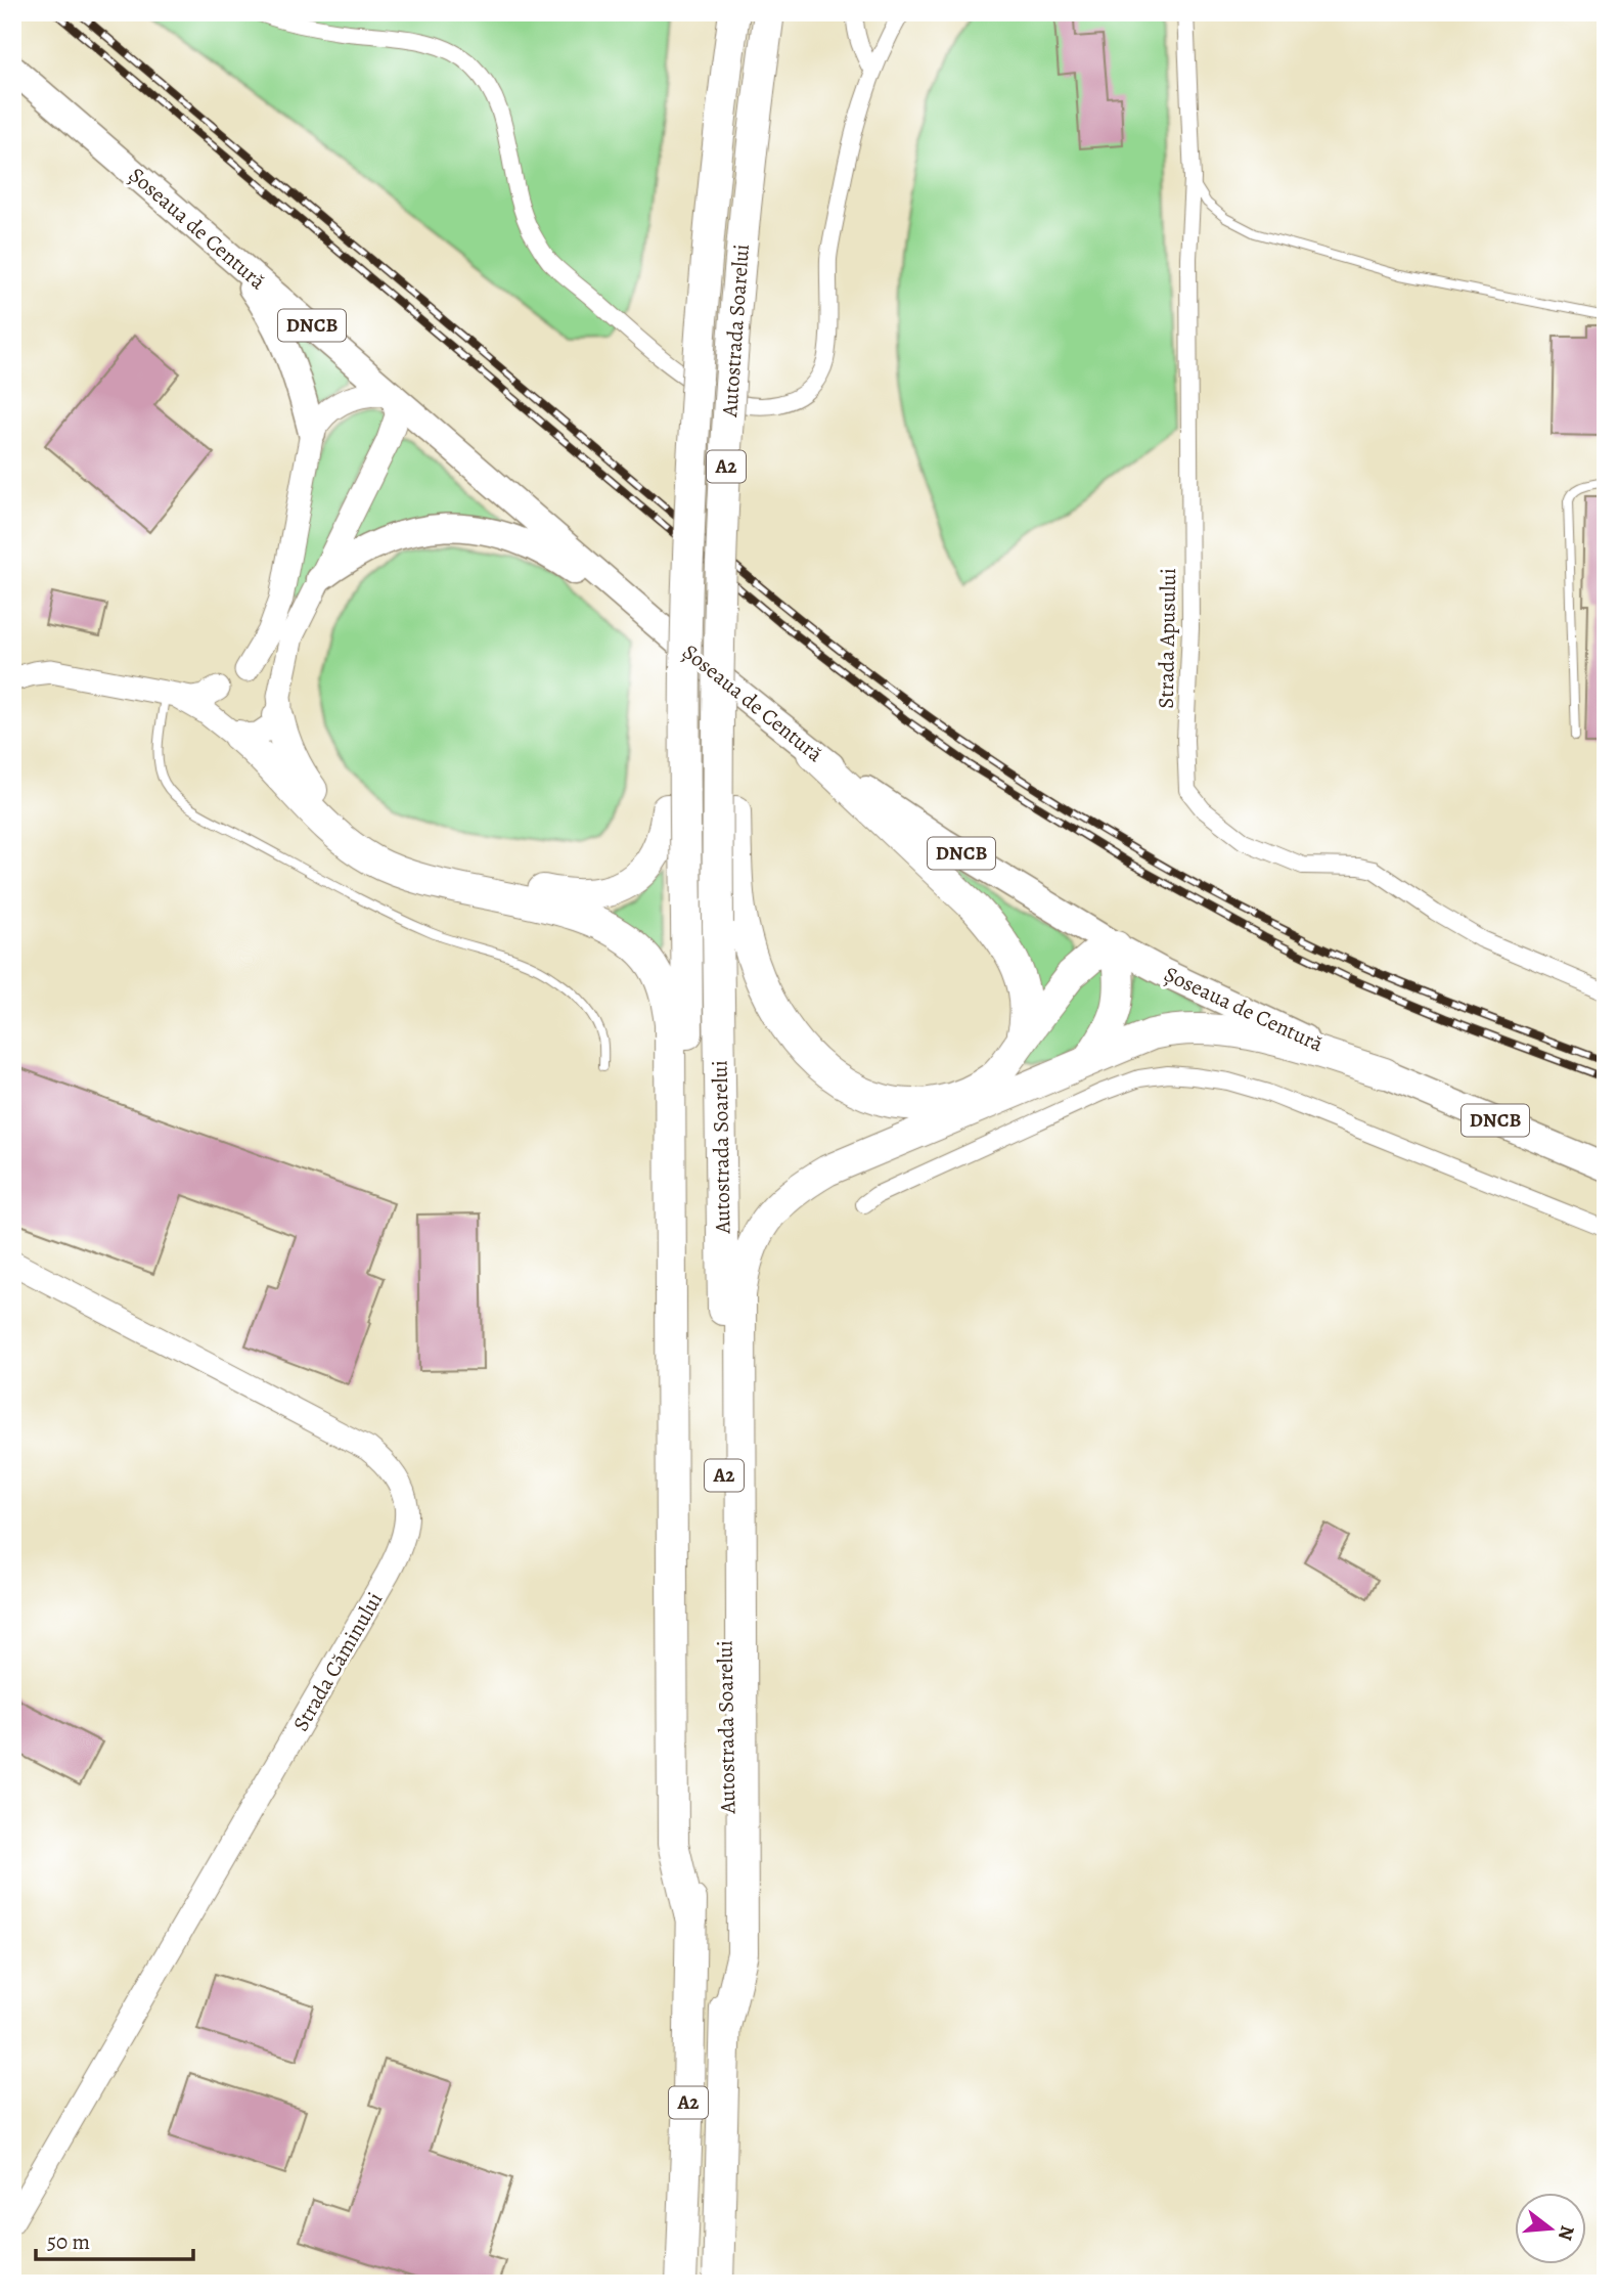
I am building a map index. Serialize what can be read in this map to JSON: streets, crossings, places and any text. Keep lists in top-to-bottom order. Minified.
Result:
{"streets":{"highway":["Autostrada Soarelui","A2"],"main road":["Șoseaua de Centură","DNCB"],"street":["Strada Apusului","Strada Căminului"]},"scale_bar":"50 m","north":"right"}
